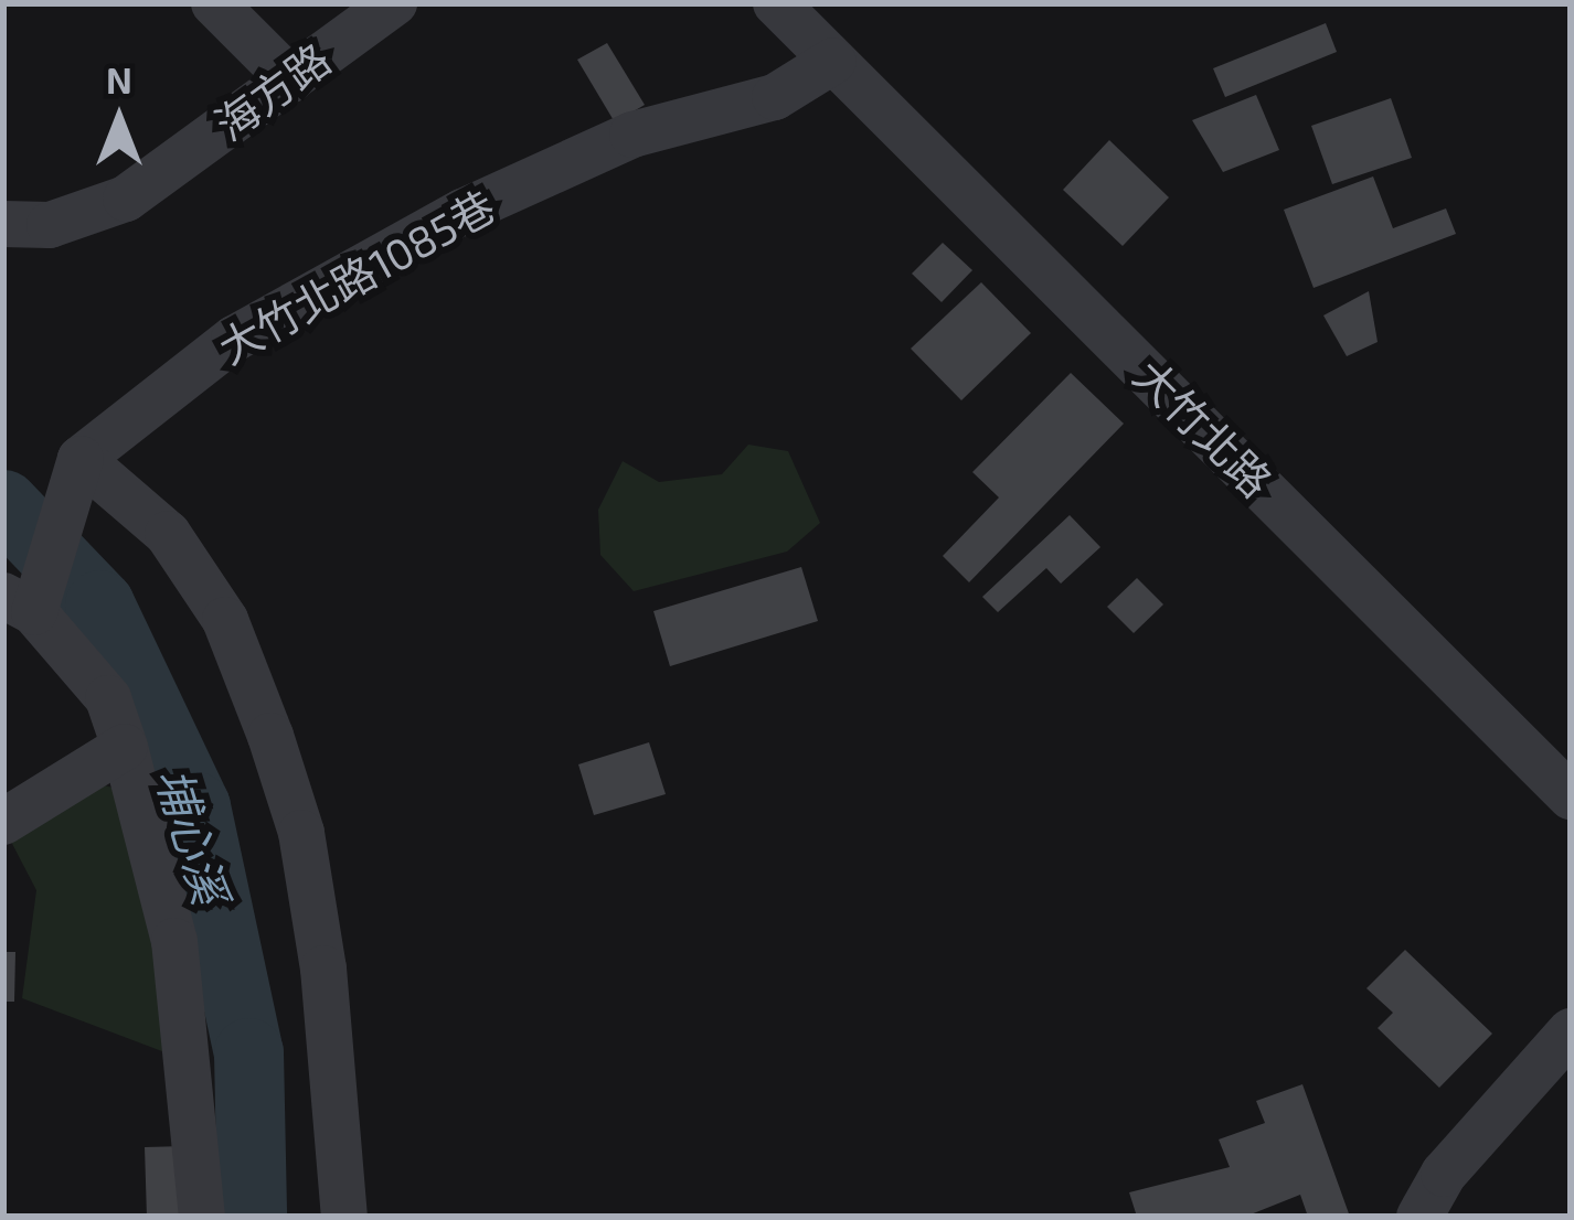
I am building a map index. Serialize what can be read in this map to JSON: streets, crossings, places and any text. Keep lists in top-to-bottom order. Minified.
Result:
{"streets":{"street":["海方路","大竹北路1085巷","大竹北路"]},"crossings":[["大竹北路1085巷","大竹北路"]],"water":["埔心溪"],"north":"top"}
